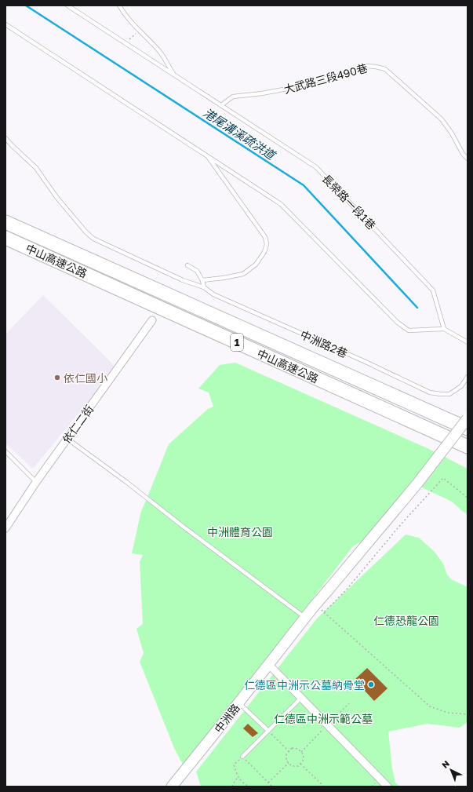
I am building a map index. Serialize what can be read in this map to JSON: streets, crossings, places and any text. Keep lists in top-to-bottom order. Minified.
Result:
{"streets":{"highway":["中山高速公路","1"],"street":["依仁二街","中洲路"],"lane":["大武路三段490巷","長榮路一段1巷","中洲路2巷"]},"crossings":[["大武路三段490巷","長榮路一段1巷"]],"water":["港尾溝溪疏洪道"],"parks":["中洲體育公園","仁德恐龍公園","仁德區中洲示範公墓"],"places":["依仁國小","仁德區中洲示公墓納骨堂"],"north":"top left"}
